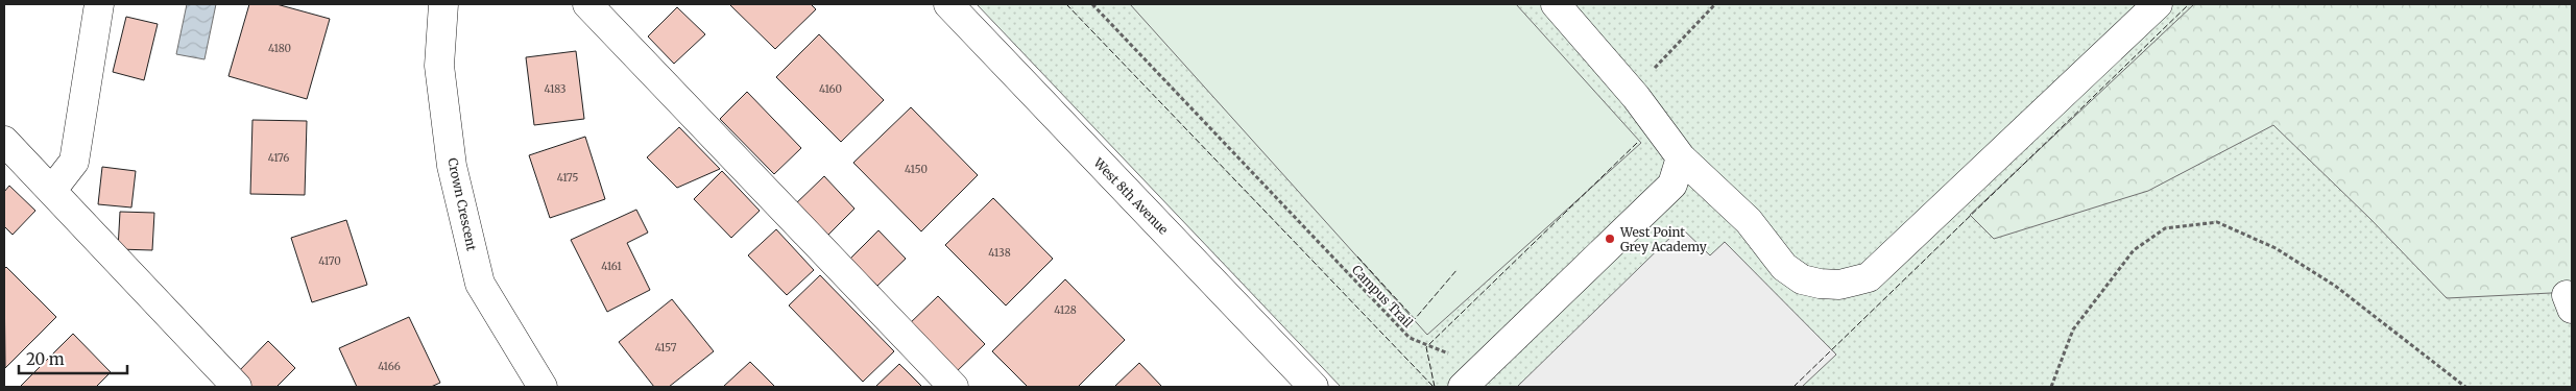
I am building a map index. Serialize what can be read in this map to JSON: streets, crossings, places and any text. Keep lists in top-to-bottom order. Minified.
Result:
{"streets":{"street":["West 8th Avenue","Crown Crescent"],"path":["Campus Trail"]},"places":["West Point Grey Academy"],"house_numbers":["4180","4183","4160","4176","4150","4175","4138","4170","4161","4128","4157","4166"],"scale_bar":"20 m"}
